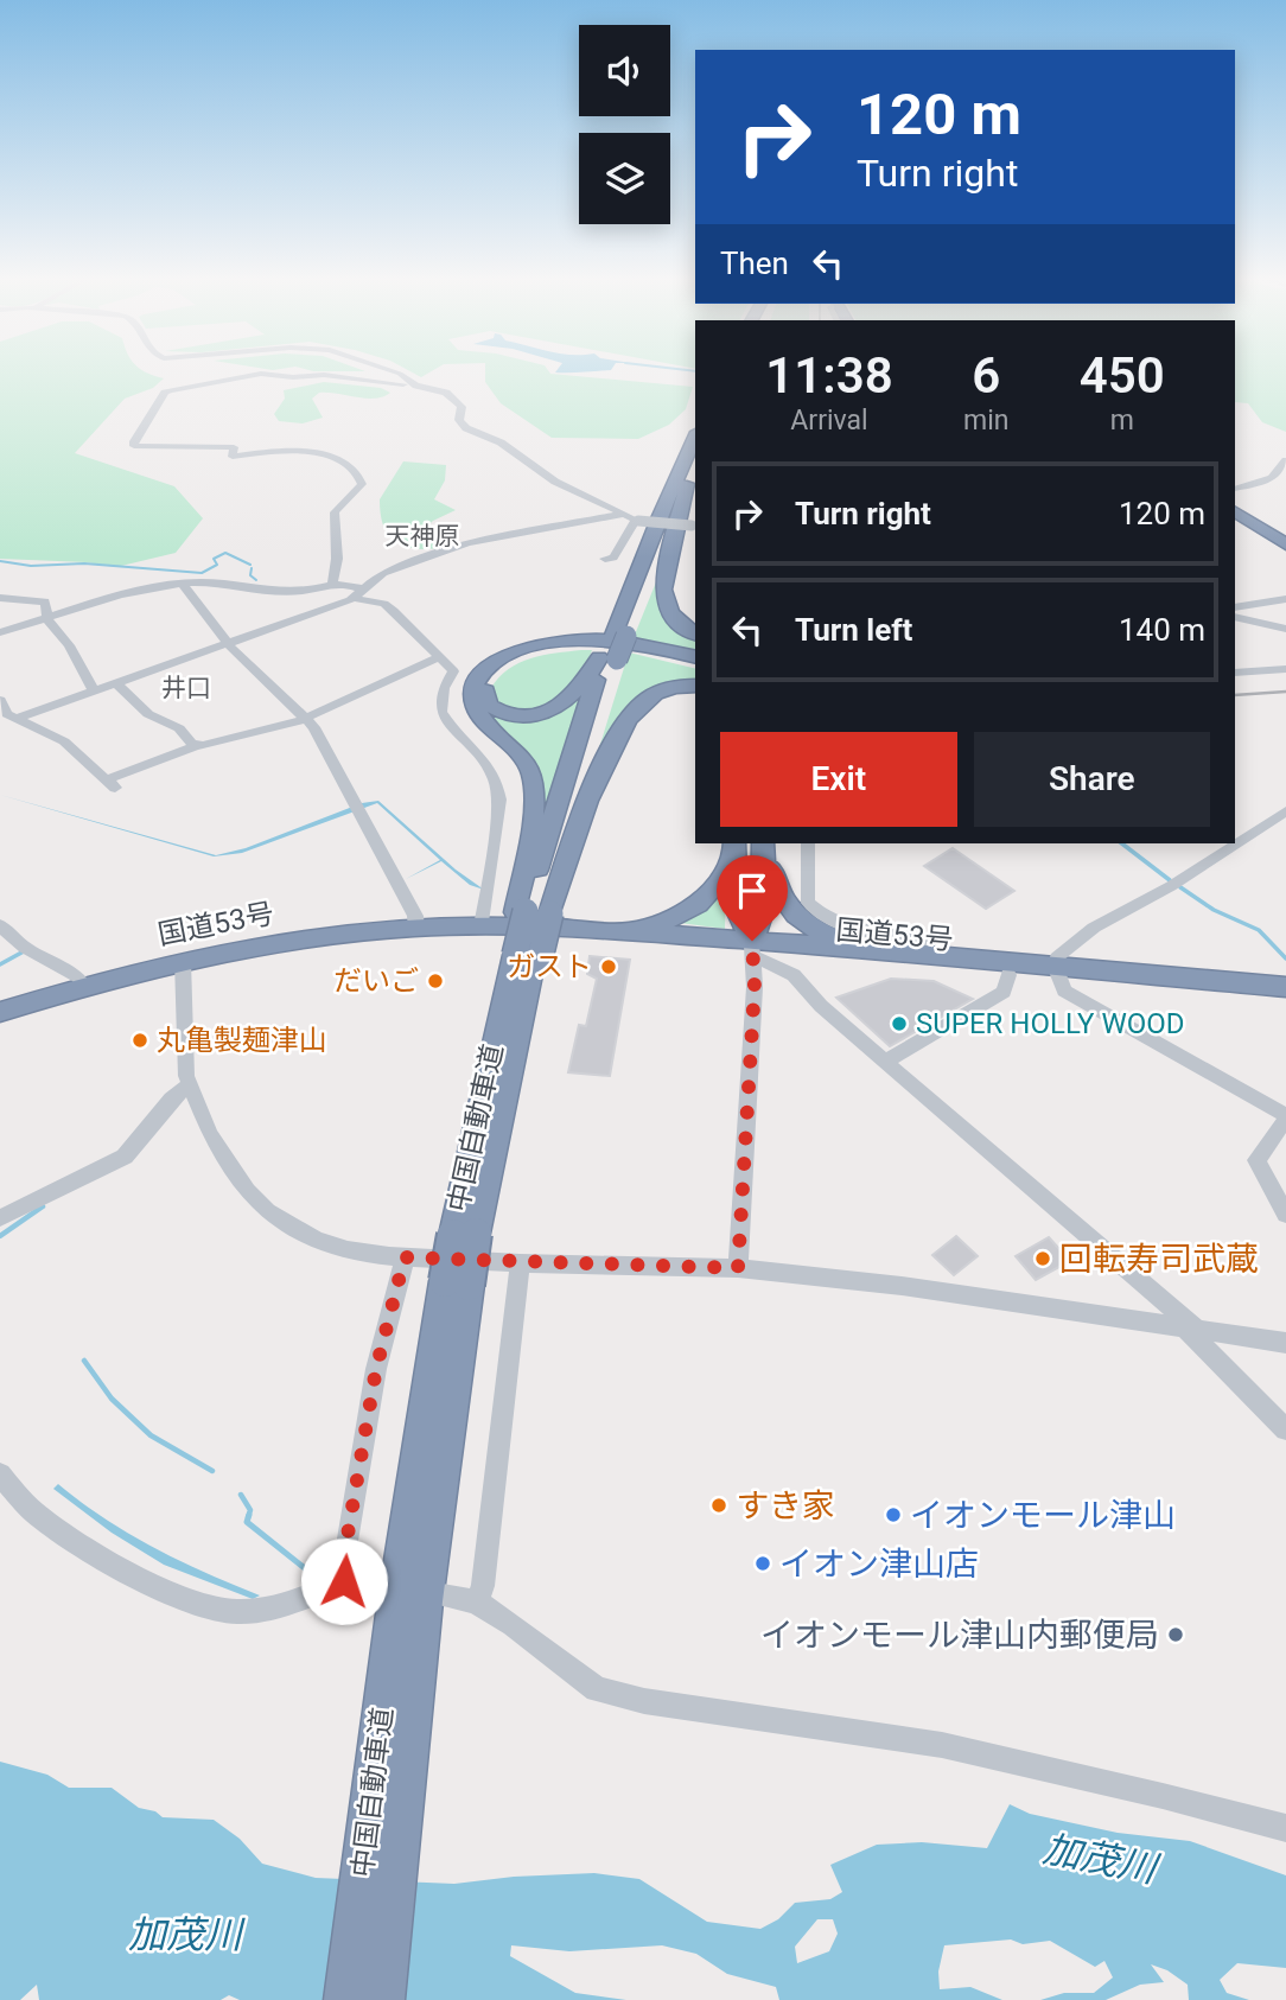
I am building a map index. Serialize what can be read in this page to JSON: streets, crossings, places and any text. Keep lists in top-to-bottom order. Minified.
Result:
{"streets":{"highway":["国道53号","中国自動車道"]},"districts":["天神原","井口"],"water":["加茂川"],"places":["ガスト","だいご","SUPER HOLLY WOOD","丸亀製麺津山","回転寿司武蔵","すき家","イオンモール津山","イオン津山店","イオンモール津山内郵便局"],"page":{"turn":["120 m","Turn right"],"then":"Then","eta":["11:38","Arrival","6","min","450","m"],"list":[{"name":"Turn right","value":"120 m"},{"name":"Turn left","value":"140 m"}],"buttons":["Exit","Share"]}}
